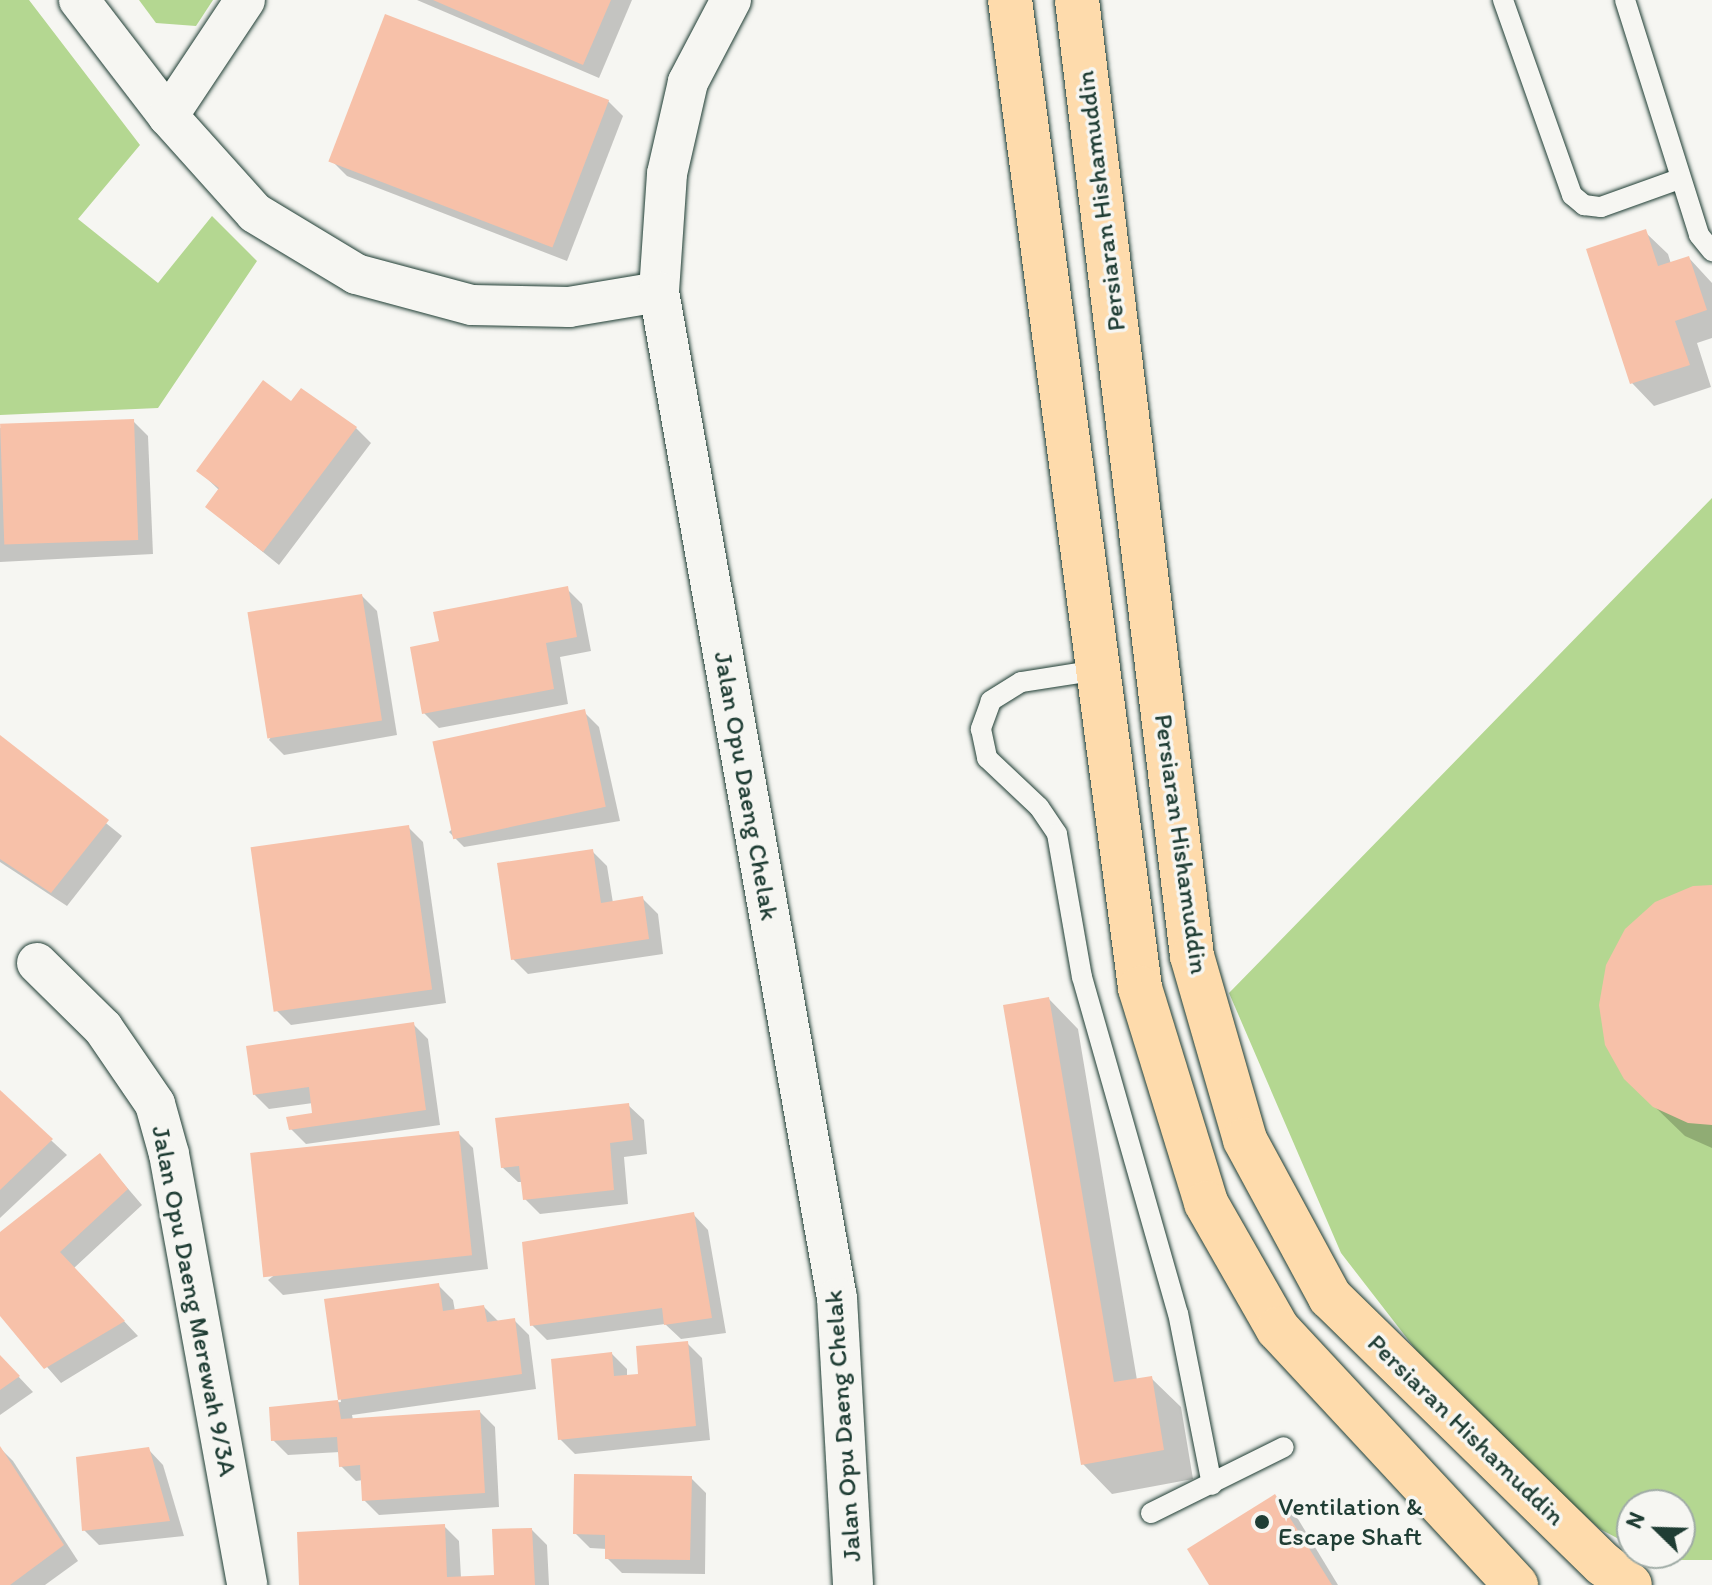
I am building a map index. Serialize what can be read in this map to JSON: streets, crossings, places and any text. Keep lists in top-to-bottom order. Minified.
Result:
{"streets":{"main road":["Persiaran Hishamuddin"],"street":["Jalan Opu Daeng Chelak","Jalan Opu Daeng Merewah 9/3A"]},"places":["Ventilation & Escape Shaft"],"north":"top left"}
